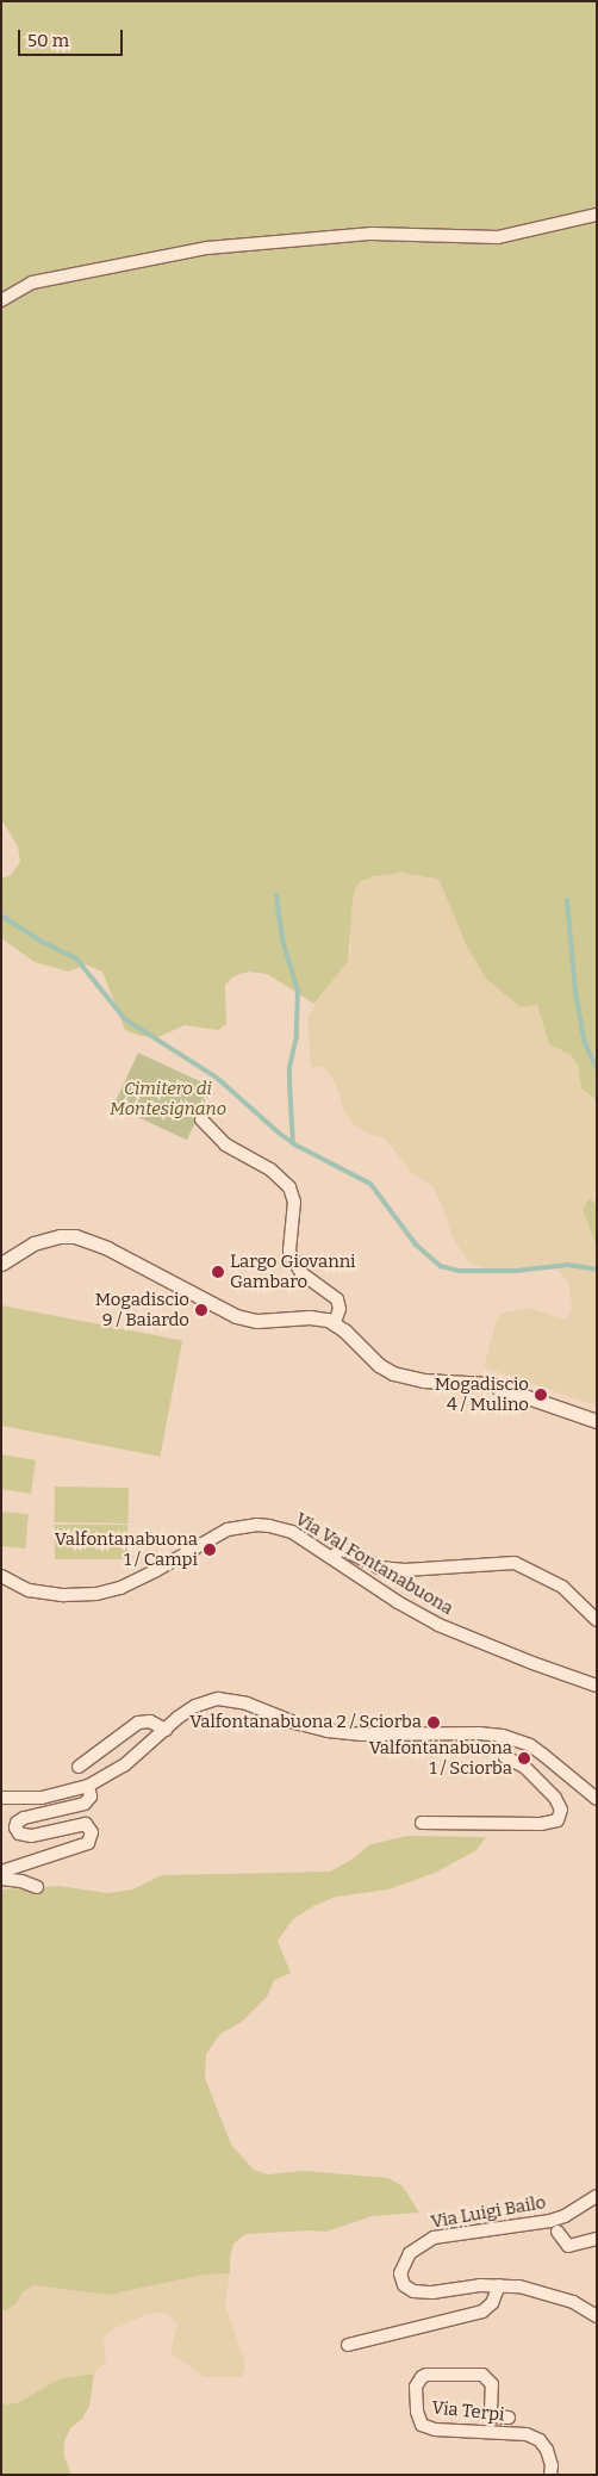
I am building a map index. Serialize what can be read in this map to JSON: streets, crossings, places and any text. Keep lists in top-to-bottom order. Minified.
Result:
{"streets":{"street":["Via Val Fontanabuona","Via Luigi Bailo","Via Terpi"]},"parks":["Cimitero di Montesignano"],"places":["Largo Giovanni Gambaro","Mogadiscio 9 / Baiardo","Mogadiscio 4 / Mulino","Valfontanabuona 1 / Campi","Valfontanabuona 2 / Sciorba","Valfontanabuona 1 / Sciorba"],"scale_bar":"50 m"}
